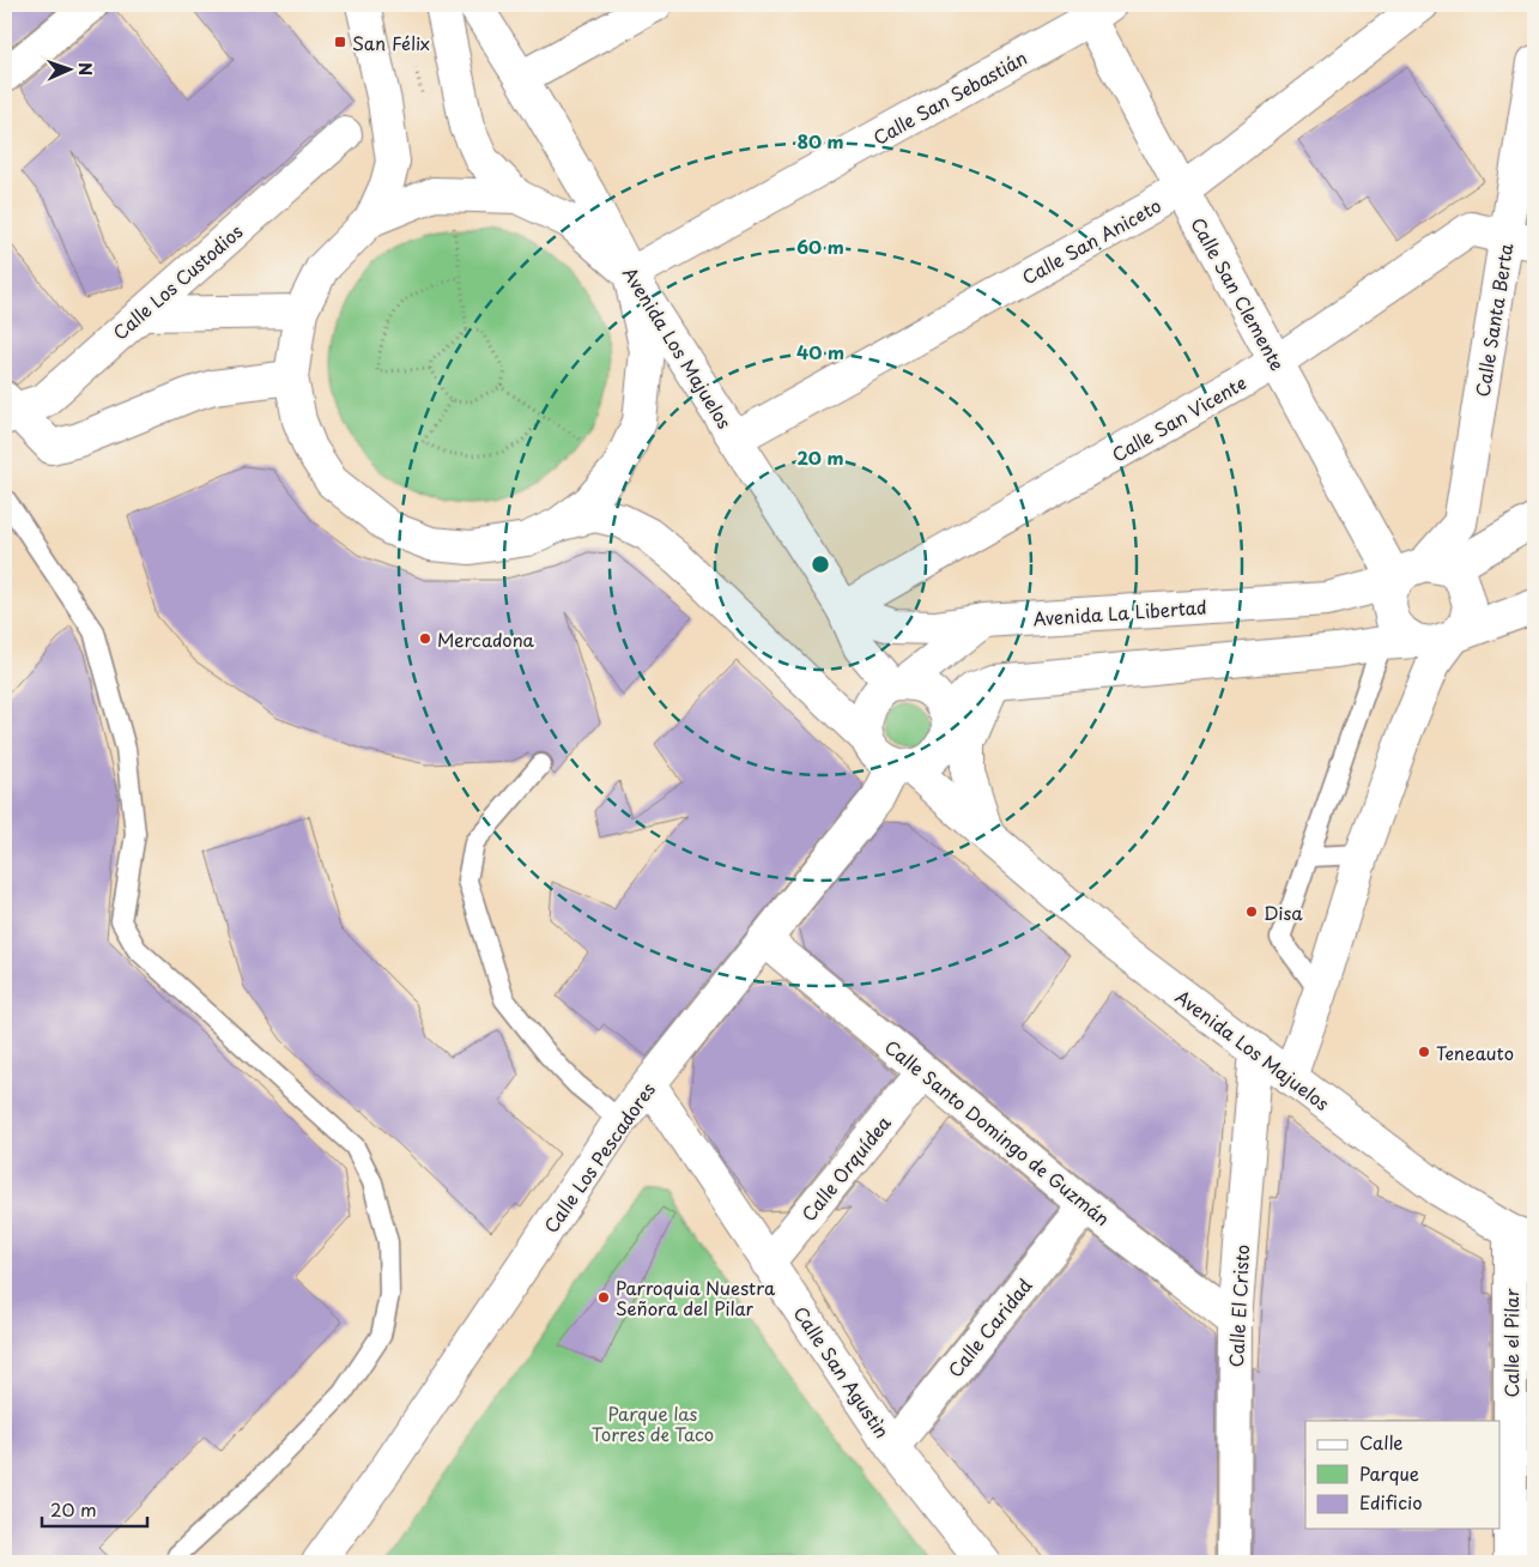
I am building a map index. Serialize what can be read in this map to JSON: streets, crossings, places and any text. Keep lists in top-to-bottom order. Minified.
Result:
{"streets":{"street":["Calle San Sebastián","Calle San Aniceto","Calle Los Custodios","Calle San Clemente","Calle Santa Berta","Avenida Los Majuelos","Calle San Vicente","Avenida La Libertad","Calle Santo Domingo de Guzmán","Calle Los Pescadores","Calle Orquídea","Calle El Cristo","Calle Caridad","Calle el Pilar","Calle San Agustìn"]},"crossings":[["Calle San Sebastián","Calle San Clemente"],["Calle San Sebastián","Avenida Los Majuelos"],["Calle San Aniceto","Calle San Clemente"],["Calle San Aniceto","Avenida Los Majuelos"],["Calle San Clemente","Calle Santa Berta"],["Calle San Clemente","Calle San Vicente"],["Calle San Clemente","Avenida La Libertad"],["Calle Santa Berta","Calle San Vicente"],["Calle Santa Berta","Avenida La Libertad"],["Avenida Los Majuelos","Calle San Vicente"],["Avenida Los Majuelos","Avenida La Libertad"],["Avenida Los Majuelos","Calle Los Pescadores"],["Avenida Los Majuelos","Calle El Cristo"],["Avenida Los Majuelos","Calle el Pilar"],["Calle San Vicente","Avenida La Libertad"],["Calle Santo Domingo de Guzmán","Calle Los Pescadores"],["Calle Santo Domingo de Guzmán","Calle Orquídea"],["Calle Santo Domingo de Guzmán","Calle El Cristo"],["Calle Santo Domingo de Guzmán","Calle Caridad"],["Calle Los Pescadores","Calle San Agustìn"],["Calle Orquídea","Calle San Agustìn"],["Calle Caridad","Calle San Agustìn"]],"parks":["Parque las Torres de Taco"],"places":{"transit":["San Félix"],"other":["Mercadona","Disa","Teneauto","Parroquia Nuestra Señora del Pilar"]},"legend":["Calle","Parque","Edificio"],"scale_bar":"20 m","north":"right","rings":["80 m","60 m","40 m","20 m"]}
